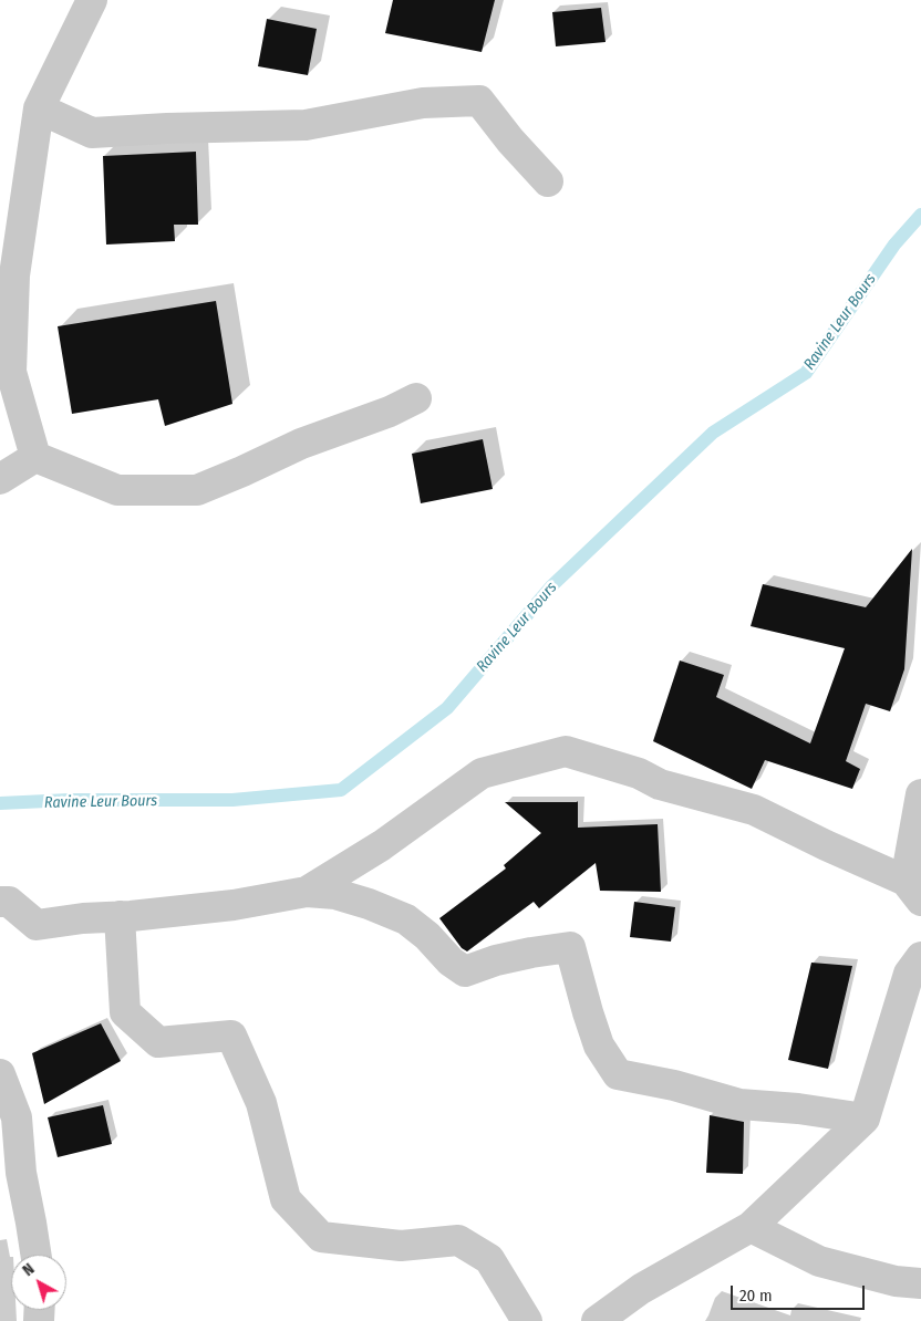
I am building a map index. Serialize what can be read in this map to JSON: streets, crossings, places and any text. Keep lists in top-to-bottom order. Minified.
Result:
{"water":["Ravine Leur Bours"],"scale_bar":"20 m","north":"top left"}
